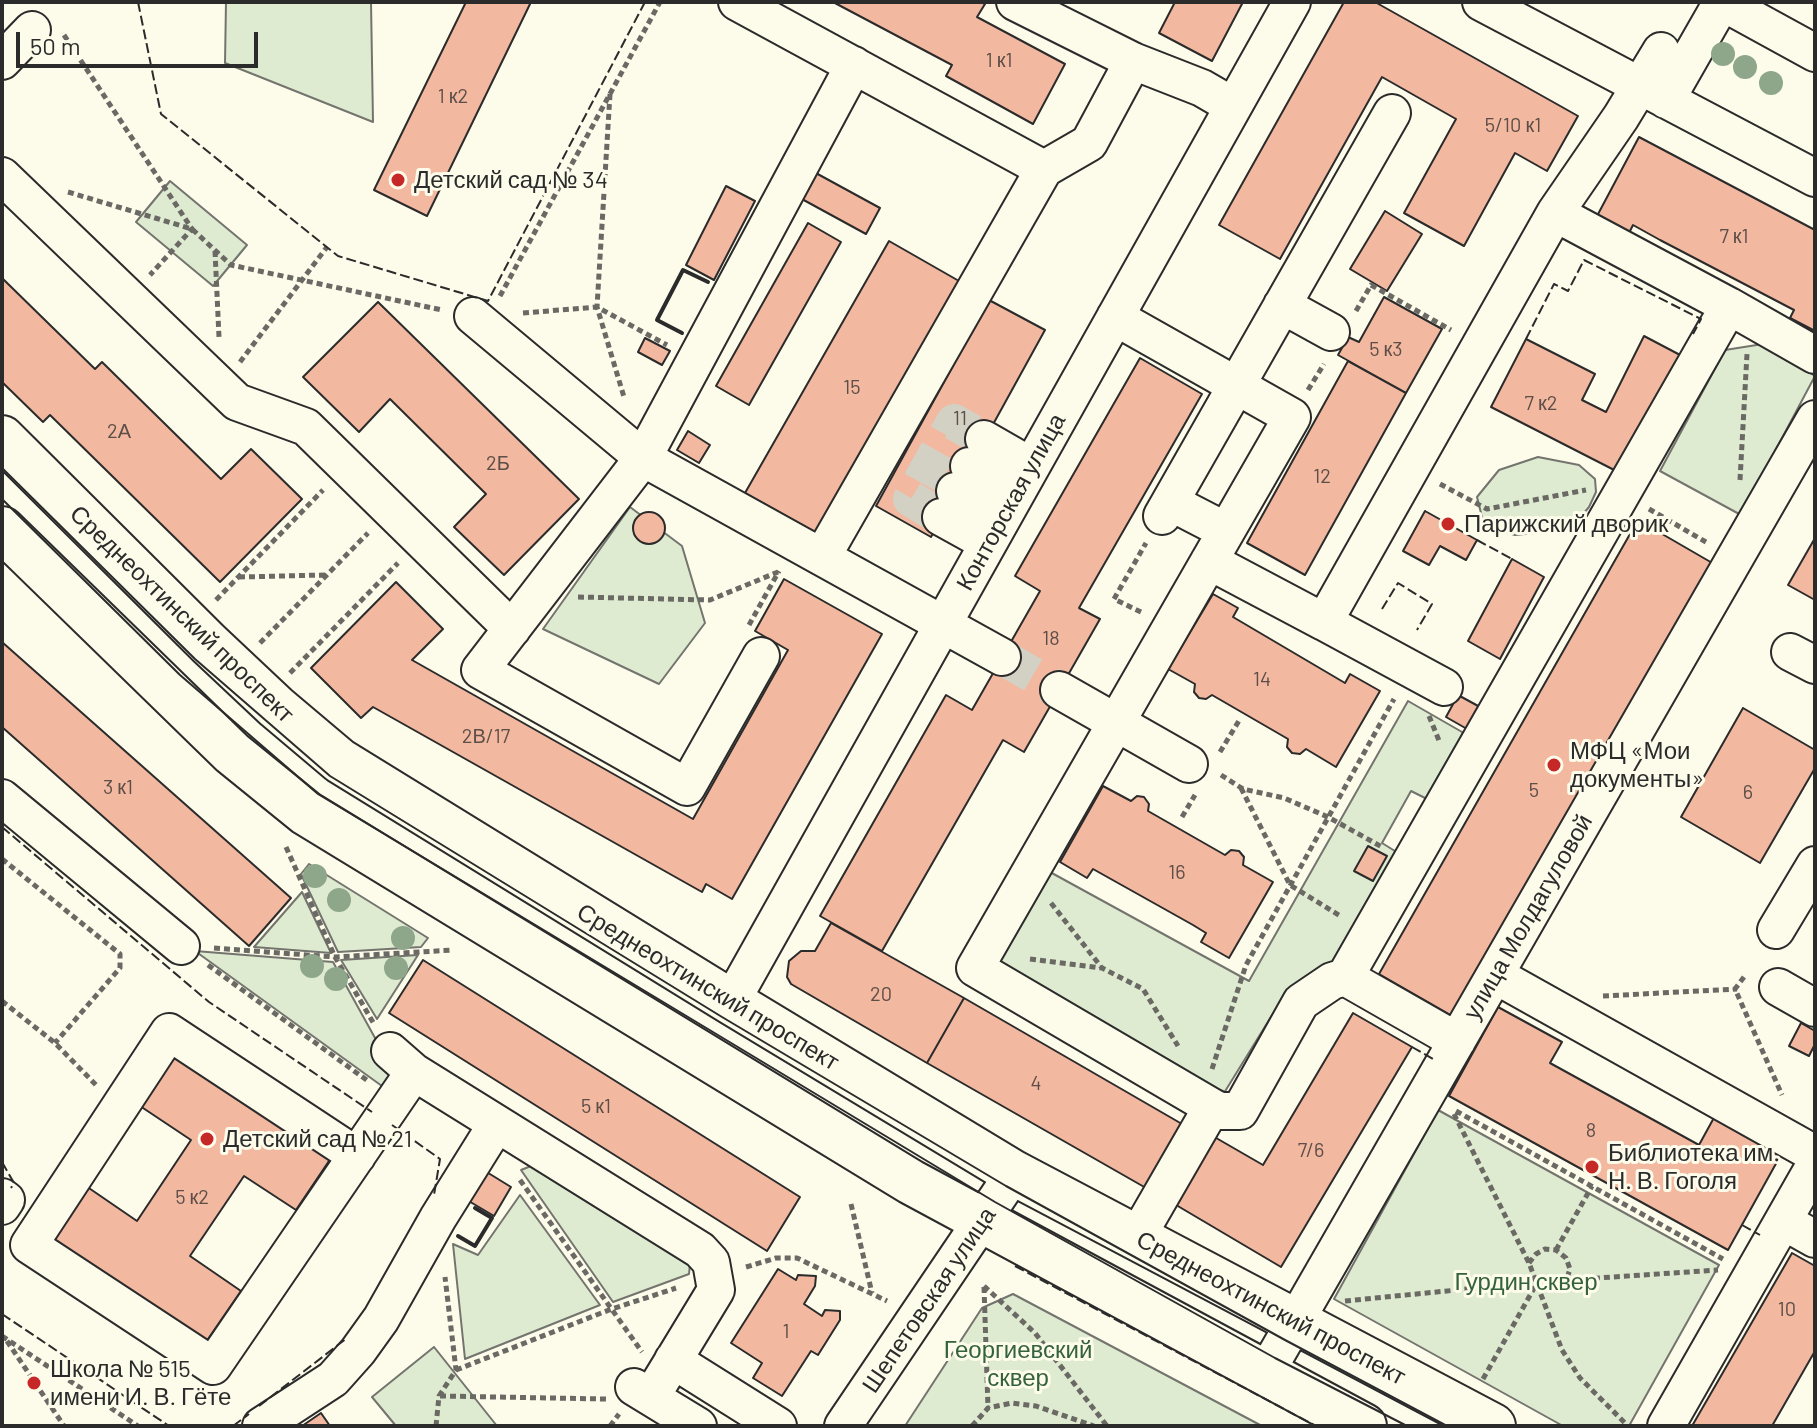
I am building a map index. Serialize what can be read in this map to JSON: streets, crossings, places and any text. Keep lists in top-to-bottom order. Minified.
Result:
{"streets":{"main road":["Среднеохтинский проспект"],"street":["Конторская улица","улица Молдагуловой","Шепетовская улица"]},"crossings":[["Конторская улица","Среднеохтинский проспект"],["Среднеохтинский проспект","улица Молдагуловой"],["Среднеохтинский проспект","Шепетовская улица"]],"parks":["Гурдин сквер","Георгиевский сквер"],"places":["Детский сад № 34","Парижский дворик","МФЦ «Мои документы»","Детский сад № 21","Библиотека им. Н. В. Гоголя","Школа № 515 имени И. В. Гёте"],"house_numbers":["1 к1","1 к2","5/10 к1","7 к1","5 к3","15","7 к2","11","2А","2Б","12","18","14","2В/17","3 к1","5","6","16","20","4","5 к1","8","7/6","5 к2","10","1"],"scale_bar":"50 m"}
